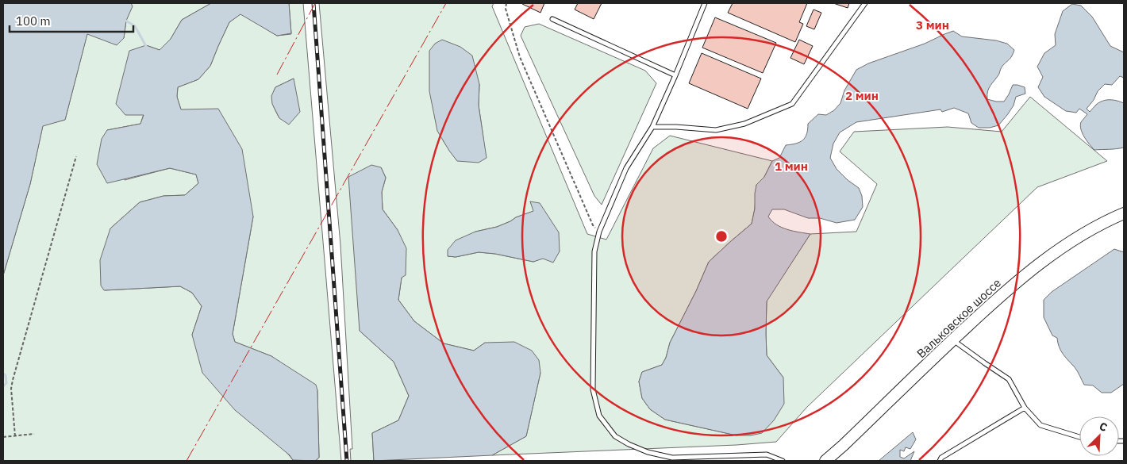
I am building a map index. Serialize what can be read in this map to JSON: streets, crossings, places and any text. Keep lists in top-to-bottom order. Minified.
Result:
{"streets":{"main road":["Вальковское шоссе"]},"scale_bar":"100 m","north":"top right","rings":["3 мин","2 мин","1 мин"]}
